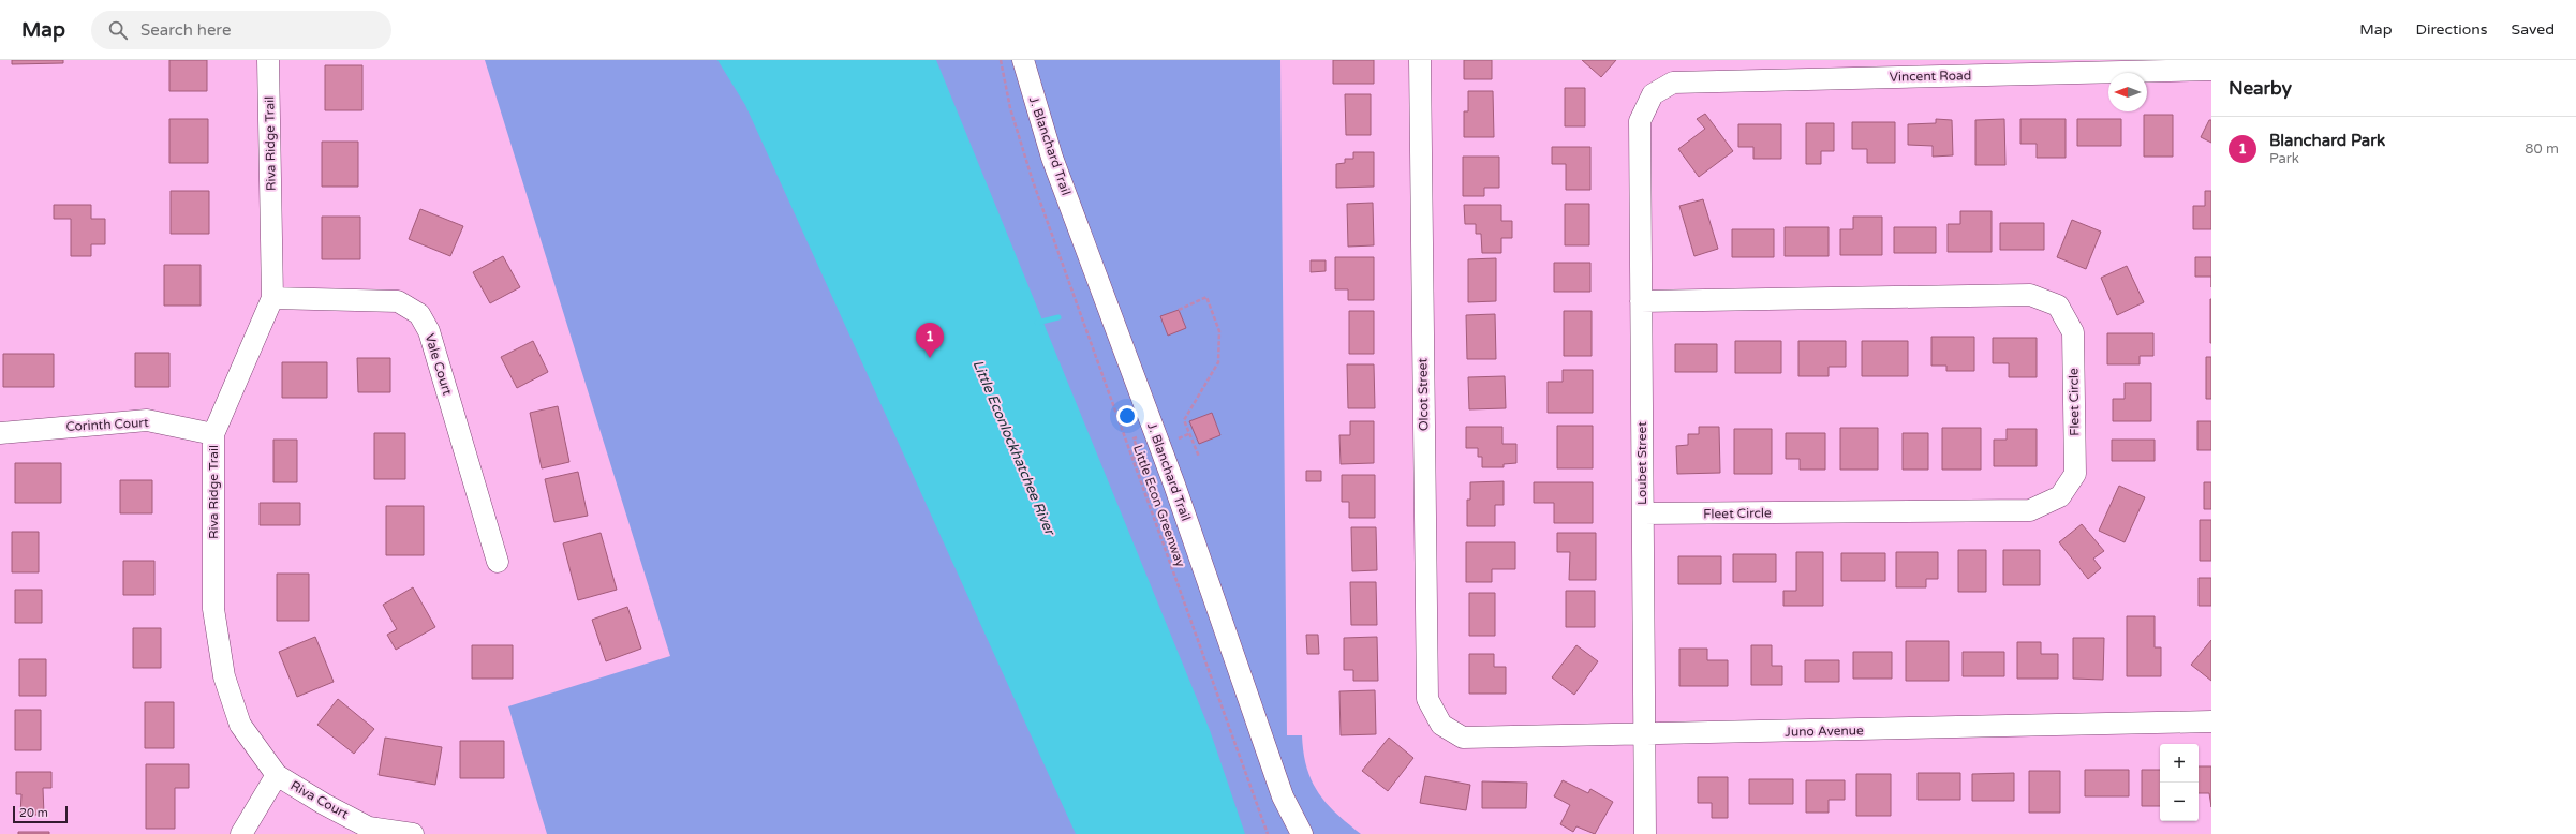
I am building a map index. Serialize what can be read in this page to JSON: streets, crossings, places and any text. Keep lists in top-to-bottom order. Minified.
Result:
{"streets":{"street":["Vincent Road","Riva Ridge Trail","J. Blanchard Trail","Vale Court","Olcot Street","Fleet Circle","Corinth Court","Loubet Street","Juno Avenue","Riva Court"],"path":["Little Econ Greenway"]},"crossings":[["Vincent Road","Loubet Street"],["Riva Ridge Trail","Vale Court"],["Riva Ridge Trail","Corinth Court"],["Riva Ridge Trail","Riva Court"],["Olcot Street","Juno Avenue"],["Fleet Circle","Loubet Street"],["Loubet Street","Juno Avenue"]],"water":["Little Econlockhatchee River"],"scale_bar":"20 m","north":"left","page":{"header":"Map","search":"Search here","nav":["Map","Directions","Saved"],"heading":"Nearby","list":[{"mark":"1","name":"Blanchard Park","note":"Park","value":"80 m"}],"pins":"1","map_buttons":["+","−"],"scale":"20 m"}}
